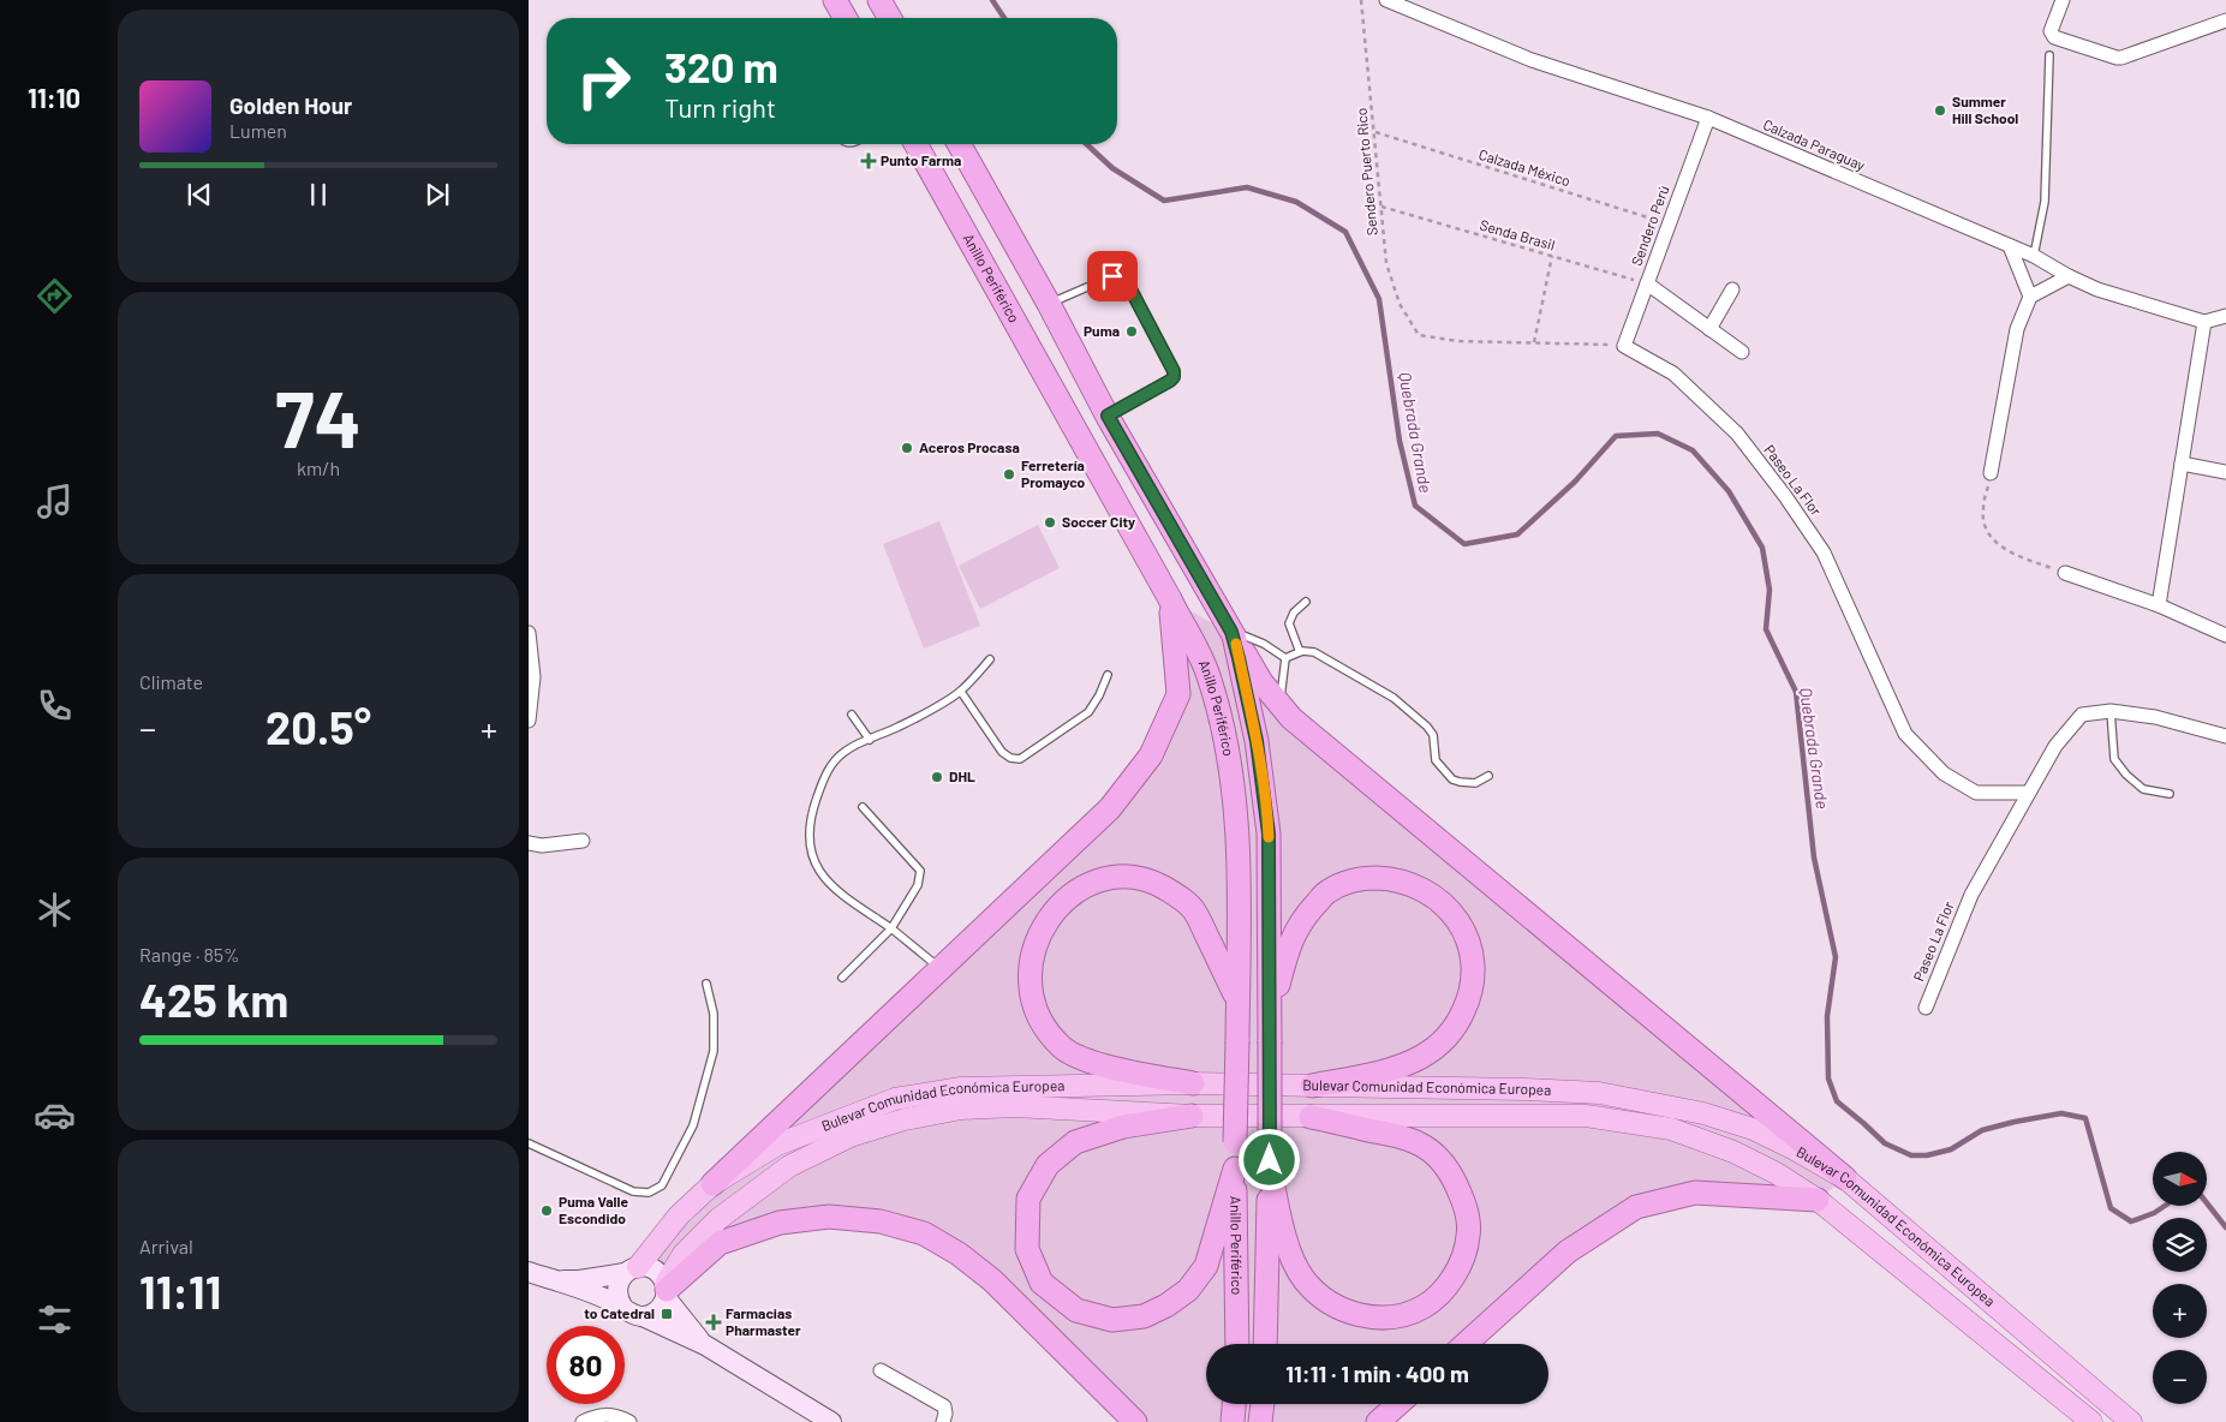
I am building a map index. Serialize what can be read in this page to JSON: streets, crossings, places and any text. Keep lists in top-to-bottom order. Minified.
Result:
{"streets":{"highway":["Anillo Periférico"],"main road":["Bulevar Comunidad Económica Europea"],"street":["Calzada Paraguay","Sendero Perú","Paseo La Flor"],"path":["Calzada México","Sendero Puerto Rico","Senda Brasil"]},"crossings":[["Calzada Paraguay","Sendero Perú"],["Calzada México","Sendero Puerto Rico"],["Calzada México","Sendero Perú"],["Sendero Puerto Rico","Senda Brasil"],["Sendero Perú","Senda Brasil"],["Sendero Perú","Paseo La Flor"]],"water":["Quebrada Grande"],"places":{"other":["Summer Hill School","Puma","Aceros Procasa","Ferretería Promayco","Soccer City","DHL","Puma Valle Escondido"],"health":["Punto Farma","Farmacias Pharmaster"],"transit":["to Catedral"]},"north":"right","page":{"tabs":"11:10","turn":["320 m","Turn right"],"song":["Golden Hour","Lumen"],"tile":[["74","km/h"],"Climate",["Range · 85%","425 km"],["Arrival","11:11"]],"heat":["−","20.5°","+"],"map_buttons":["+","−"],"limit":"80","trip":"11:11 · 1 min · 400 m"}}
